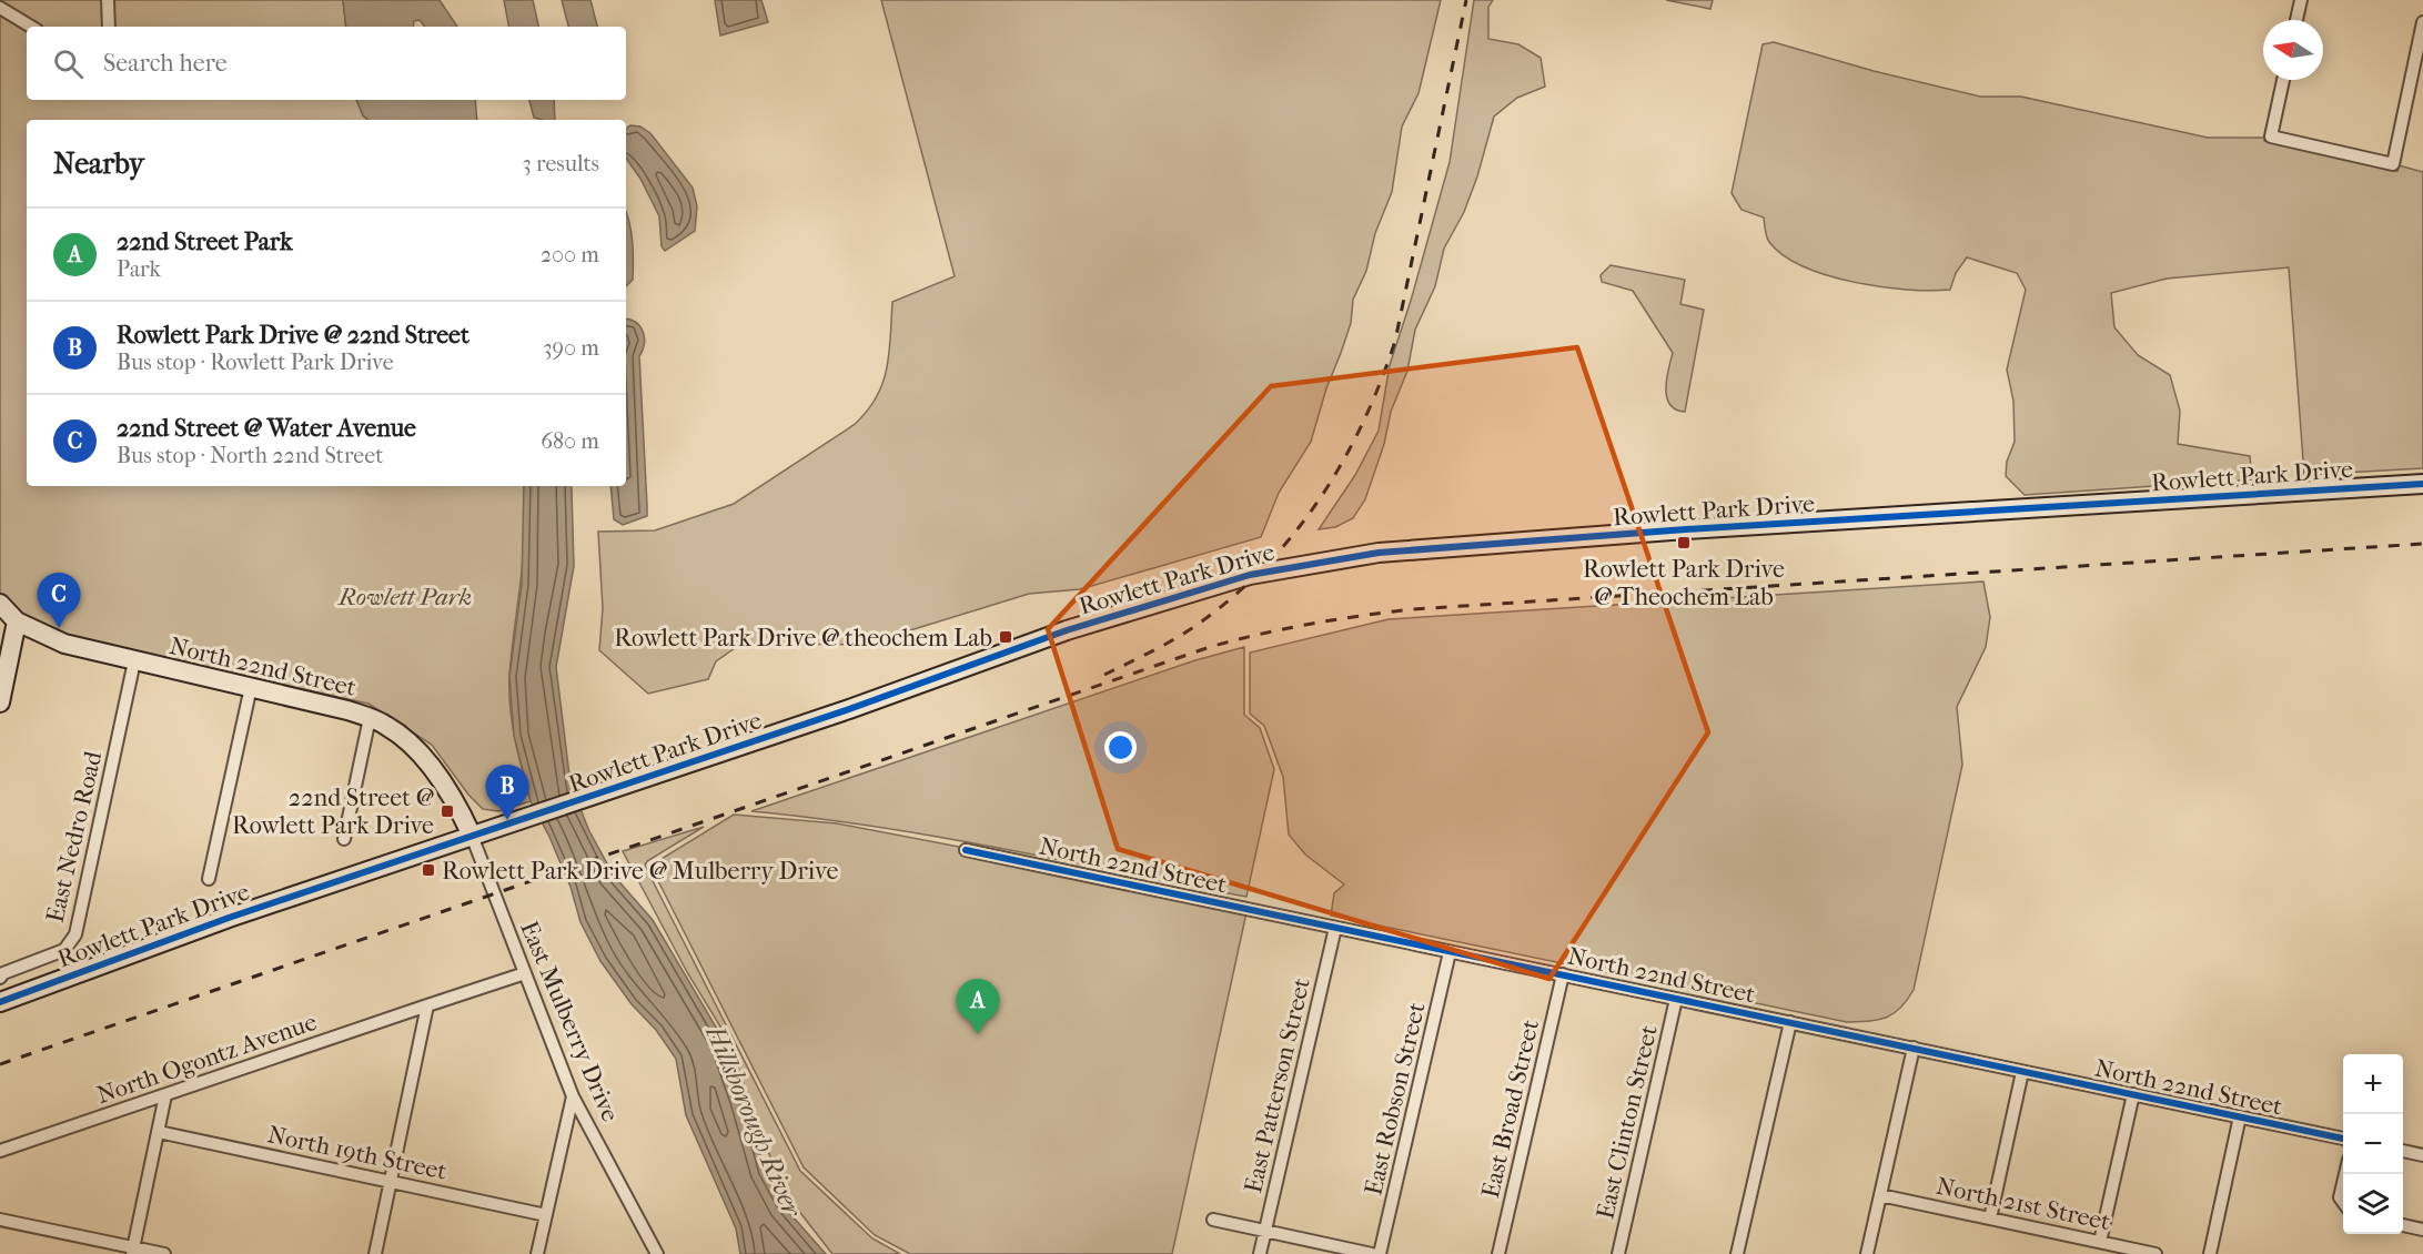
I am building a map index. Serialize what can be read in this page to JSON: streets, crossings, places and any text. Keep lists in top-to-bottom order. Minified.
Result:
{"streets":{"street":["Rowlett Park Drive","North 22nd Street","East Nedro Road","East Mulberry Drive","North Ogontz Avenue","East Patterson Street","East Robson Street","East Broad Street","East Clinton Street","North 19th Street","North 21st Street"]},"crossings":[["Rowlett Park Drive","North 22nd Street"],["Rowlett Park Drive","East Mulberry Drive"],["North 22nd Street","East Nedro Road"],["North 22nd Street","East Mulberry Drive"],["North 22nd Street","East Patterson Street"],["North 22nd Street","East Robson Street"],["North 22nd Street","East Broad Street"],["North 22nd Street","East Clinton Street"],["East Mulberry Drive","North Ogontz Avenue"]],"water":["Hillsborough River"],"parks":["Rowlett Park"],"places":{"transit":["Rowlett Park Drive @ Theochem Lab","Rowlett Park Drive @ theochem Lab","22nd Street @ Rowlett Park Drive","Rowlett Park Drive @ Mulberry Drive"]},"north":"left","page":{"search":"Search here","heading":["Nearby","3 results"],"list":[{"mark":"A","name":"22nd Street Park","note":"Park","value":"200 m"},{"mark":"B","name":"Rowlett Park Drive @ 22nd Street","note":"Bus stop · Rowlett Park Drive","value":"390 m"},{"mark":"C","name":"22nd Street @ Water Avenue","note":"Bus stop · North 22nd Street","value":"680 m"}],"pins":["C","B","A"],"map_buttons":["+","−"]}}
